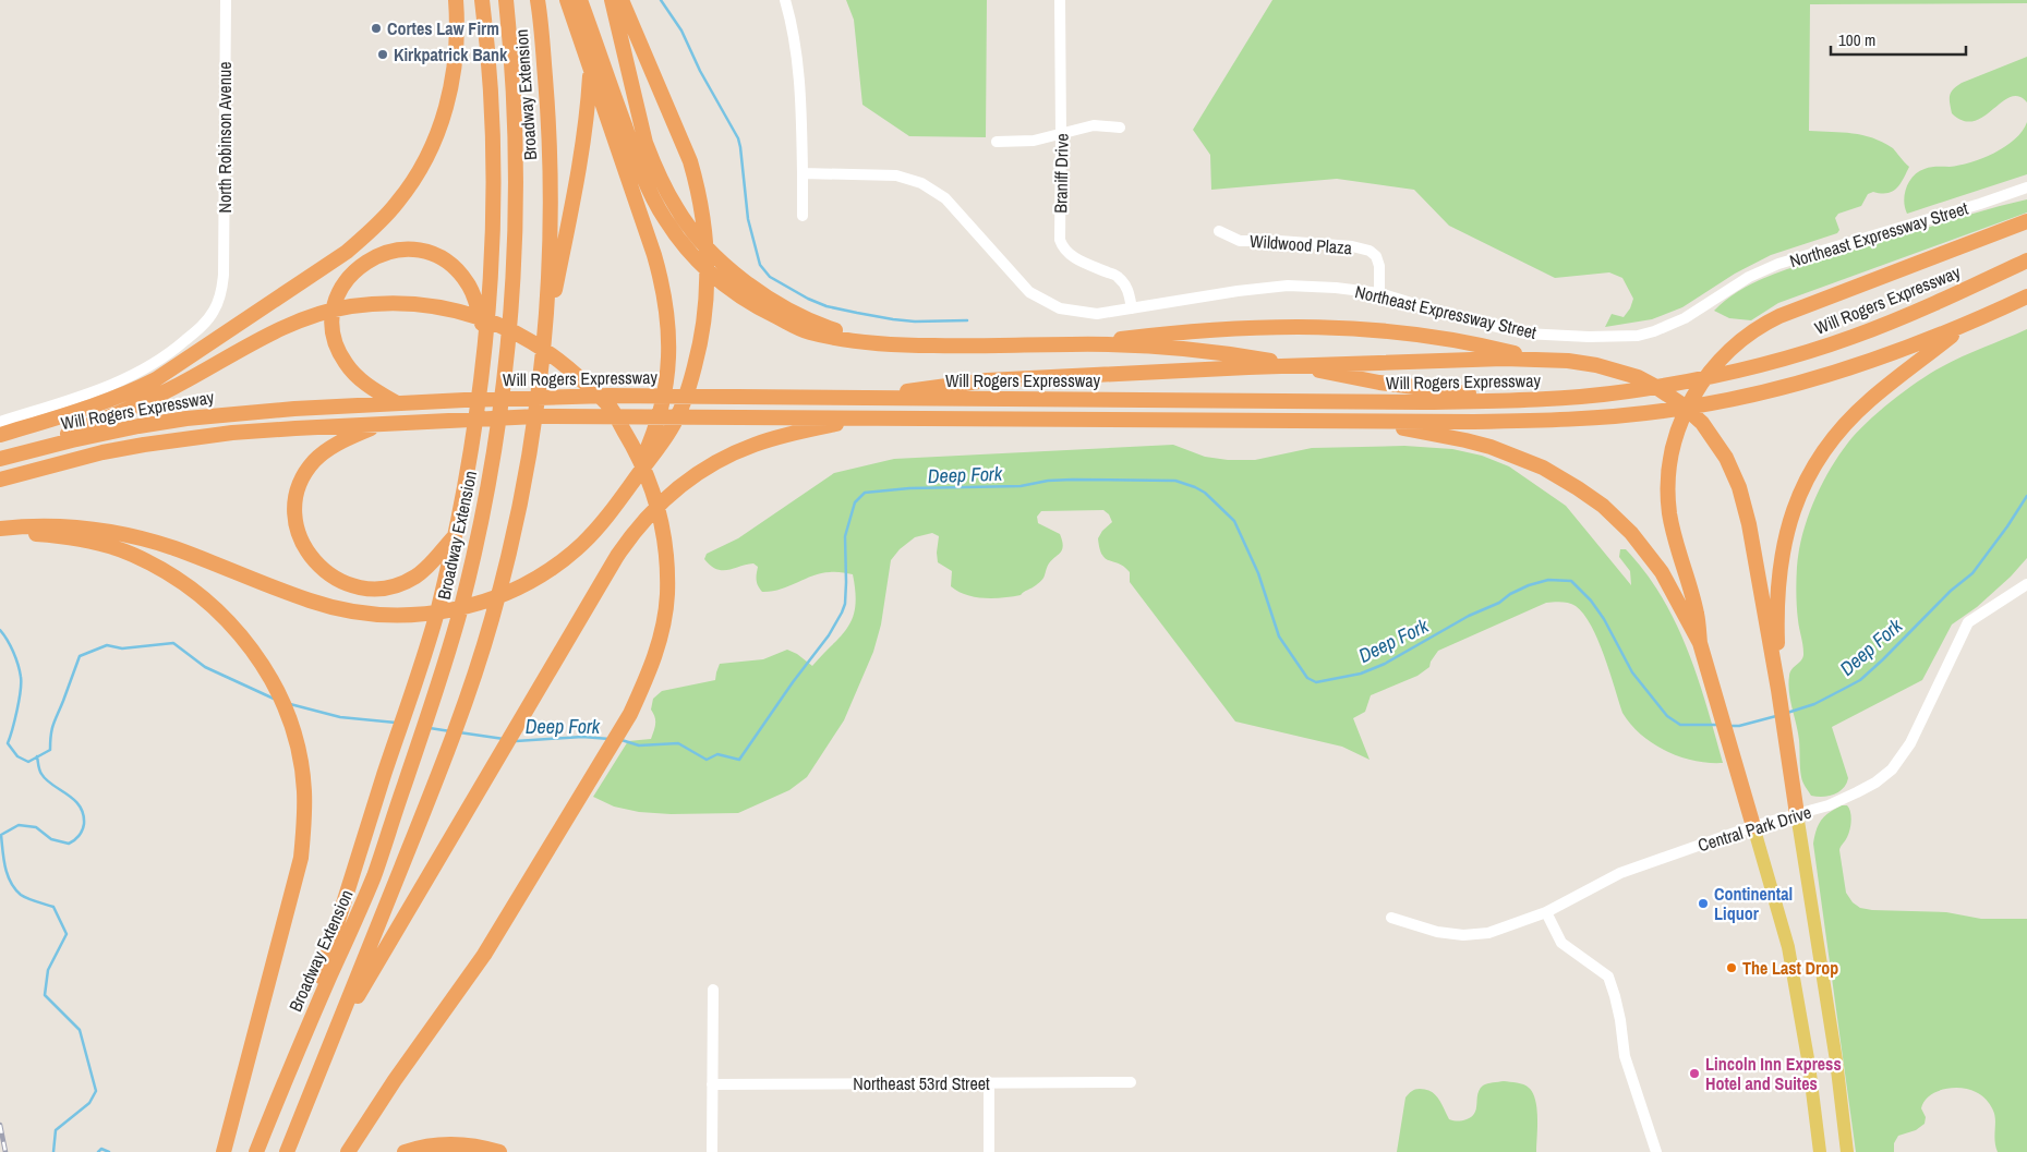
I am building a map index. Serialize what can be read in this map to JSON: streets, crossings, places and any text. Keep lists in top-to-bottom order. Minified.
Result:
{"streets":{"highway":["Broadway Extension","Will Rogers Expressway"],"street":["North Robinson Avenue","Braniff Drive","Northeast Expressway Street","Wildwood Plaza","Central Park Drive","Northeast 53rd Street"]},"crossings":[["Braniff Drive","Northeast Expressway Street"],["Northeast Expressway Street","Wildwood Plaza"]],"water":["Deep Fork"],"places":["Cortes Law Firm","Kirkpatrick Bank","Continental Liquor","The Last Drop","Lincoln Inn Express Hotel and Suites"],"scale_bar":"100 m"}
